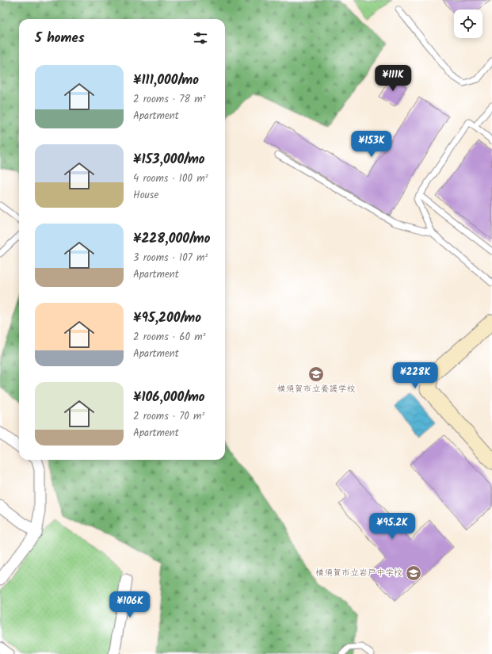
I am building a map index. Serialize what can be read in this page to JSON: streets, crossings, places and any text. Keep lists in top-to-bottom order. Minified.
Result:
{"places":{"school or university":["横須賀市立養護学校","横須賀市立岩戸中学校"]},"page":{"heading":"5 homes","list":[{"name":"¥111,000/mo","note":"2 rooms · 78 m² · Apartment"},{"name":"¥153,000/mo","note":"4 rooms · 100 m² · House"},{"name":"¥228,000/mo","note":"3 rooms · 107 m² · Apartment"},{"name":"¥95,200/mo","note":"2 rooms · 60 m² · Apartment"},{"name":"¥106,000/mo","note":"2 rooms · 70 m² · Apartment"}],"price":["¥111K","¥153K","¥228K","¥95.2K","¥106K"]}}
